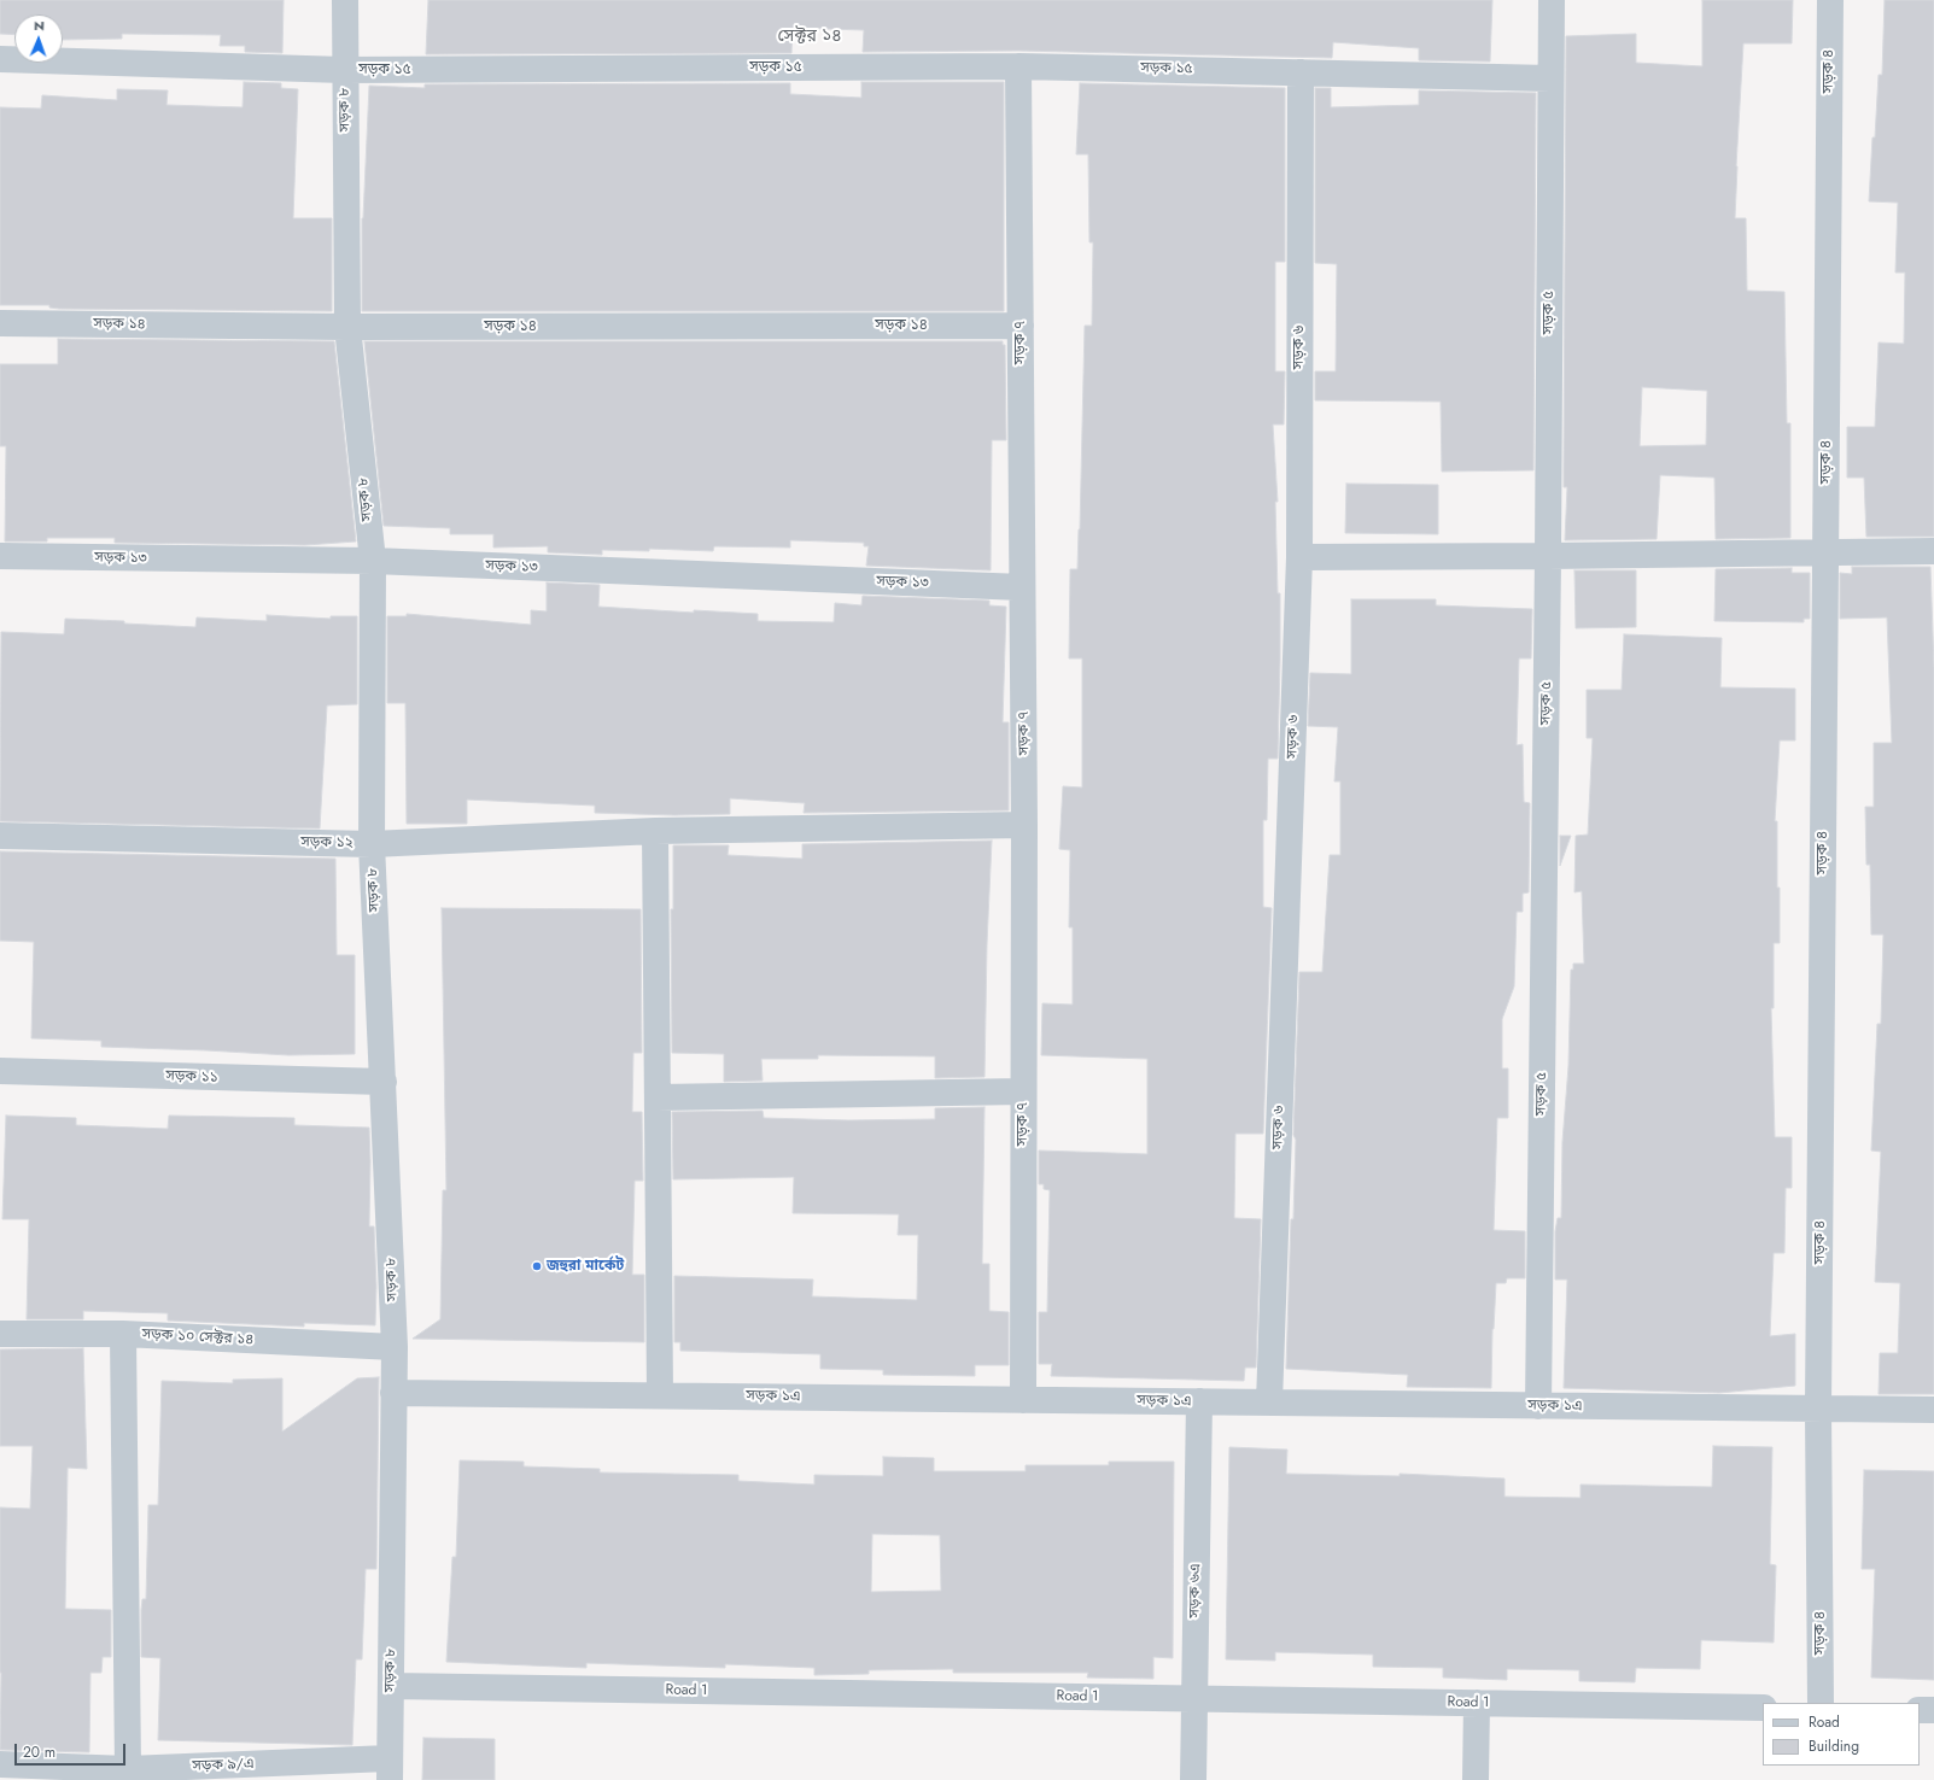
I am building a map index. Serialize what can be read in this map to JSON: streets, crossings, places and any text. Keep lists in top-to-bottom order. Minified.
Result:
{"streets":{"street":["সড়ক ১৫","সড়ক ৪","সড়ক ৮","সড়ক ৫","সড়ক ১৪","সড়ক ৭","সড়ক ৬","সড়ক ১৩","সড়ক ১২","সড়ক ১১","সড়ক ১০ সেক্টর ১৪","সড়ক ১এ","সড়ক ৬এ","Road 1","সড়ক ৯/এ"]},"crossings":[["সড়ক ১৫","সড়ক ৮"],["সড়ক ১৫","সড়ক ৫"],["সড়ক ১৫","সড়ক ৭"],["সড়ক ১৫","সড়ক ৬"],["সড়ক ৪","সড়ক ১এ"],["সড়ক ৮","সড়ক ১৪"],["সড়ক ৮","সড়ক ১৩"],["সড়ক ৮","সড়ক ১২"],["সড়ক ৮","সড়ক ১১"],["সড়ক ৮","সড়ক ১০ সেক্টর ১৪"],["সড়ক ৮","সড়ক ১এ"],["সড়ক ৮","Road 1"],["সড়ক ৮","সড়ক ৯/এ"],["সড়ক ৫","সড়ক ১এ"],["সড়ক ১৪","সড়ক ৭"],["সড়ক ৭","সড়ক ১৩"],["সড়ক ৭","সড়ক ১২"],["সড়ক ৭","সড়ক ১এ"],["সড়ক ৬","সড়ক ১এ"],["সড়ক ১এ","সড়ক ৬এ"],["সড়ক ৬এ","Road 1"]],"districts":["সেক্টর ১৪"],"places":["জহুরা মার্কেট"],"legend":["Road","Building"],"scale_bar":"20 m","north":"top"}
